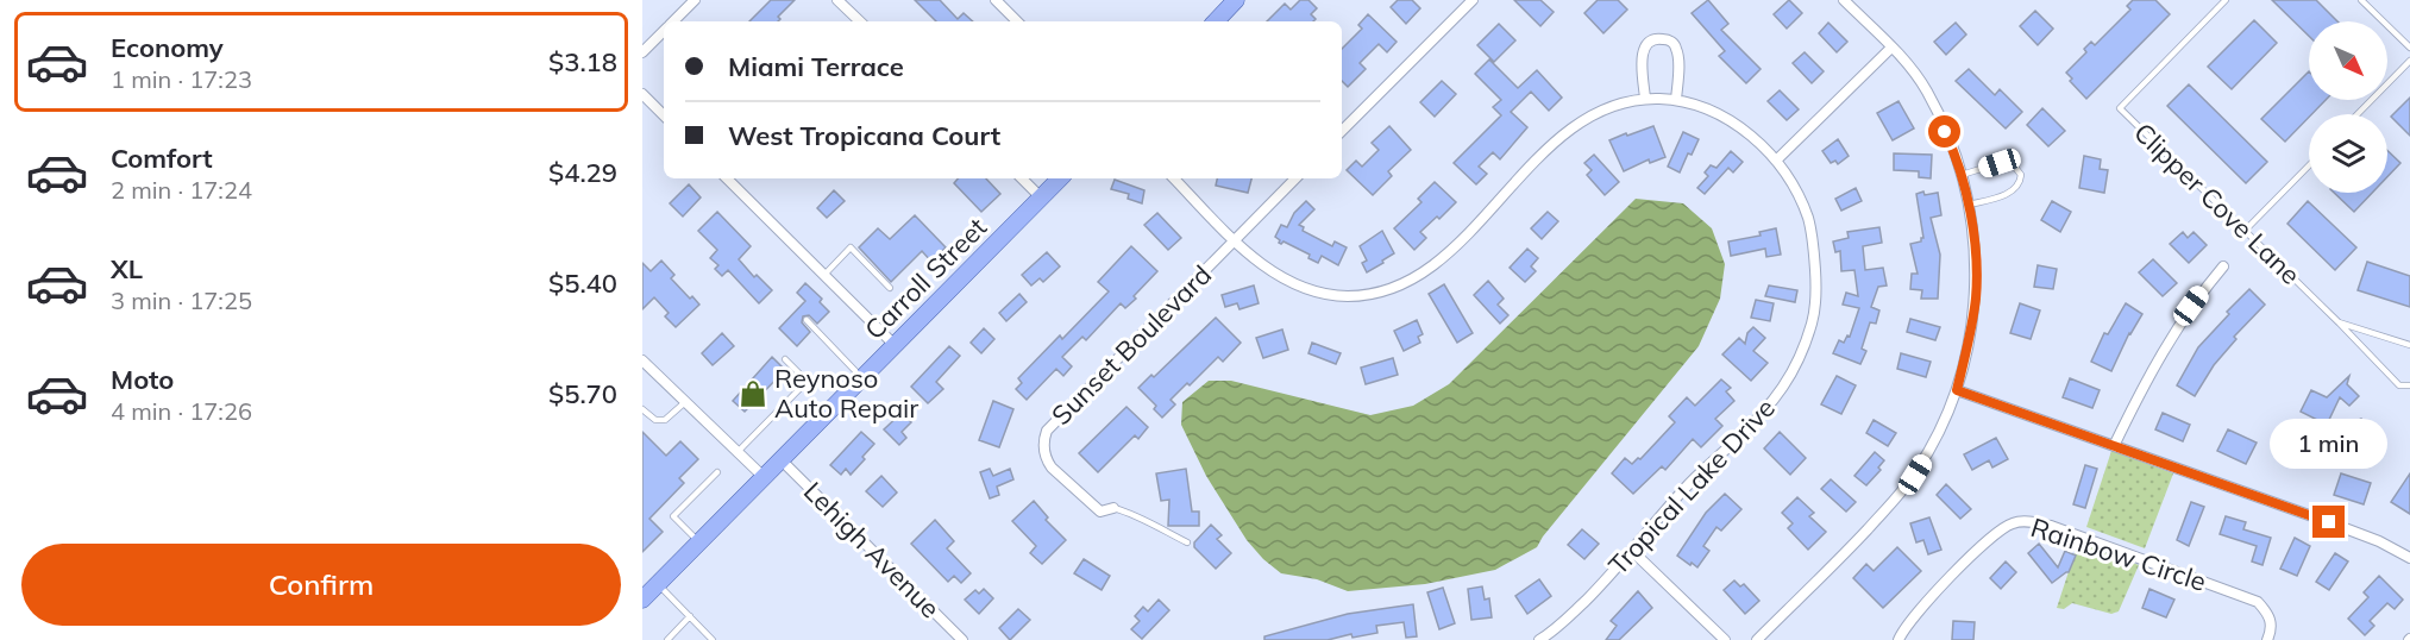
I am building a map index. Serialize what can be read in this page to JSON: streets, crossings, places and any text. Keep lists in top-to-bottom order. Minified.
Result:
{"streets":{"main road":["Carroll Street"],"street":["Sunset Boulevard","Tropical Lake Drive","Lehigh Avenue","Rainbow Circle"],"lane":["Clipper Cove Lane"]},"crossings":[["Carroll Street","Lehigh Avenue"],["Sunset Boulevard","Tropical Lake Drive"]],"places":{"shop":["Reynoso Auto Repair"]},"north":"bottom right","page":{"list":[{"name":"Economy","note":"1 min · 17:23","value":"$3.18"},{"name":"Comfort","note":"2 min · 17:24","value":"$4.29"},{"name":"XL","note":"3 min · 17:25","value":"$5.40"},{"name":"Moto","note":"4 min · 17:26","value":"$5.70"}],"banner":["Miami Terrace","West Tropicana Court"],"bubble":"1 min","buttons":"Confirm"}}
